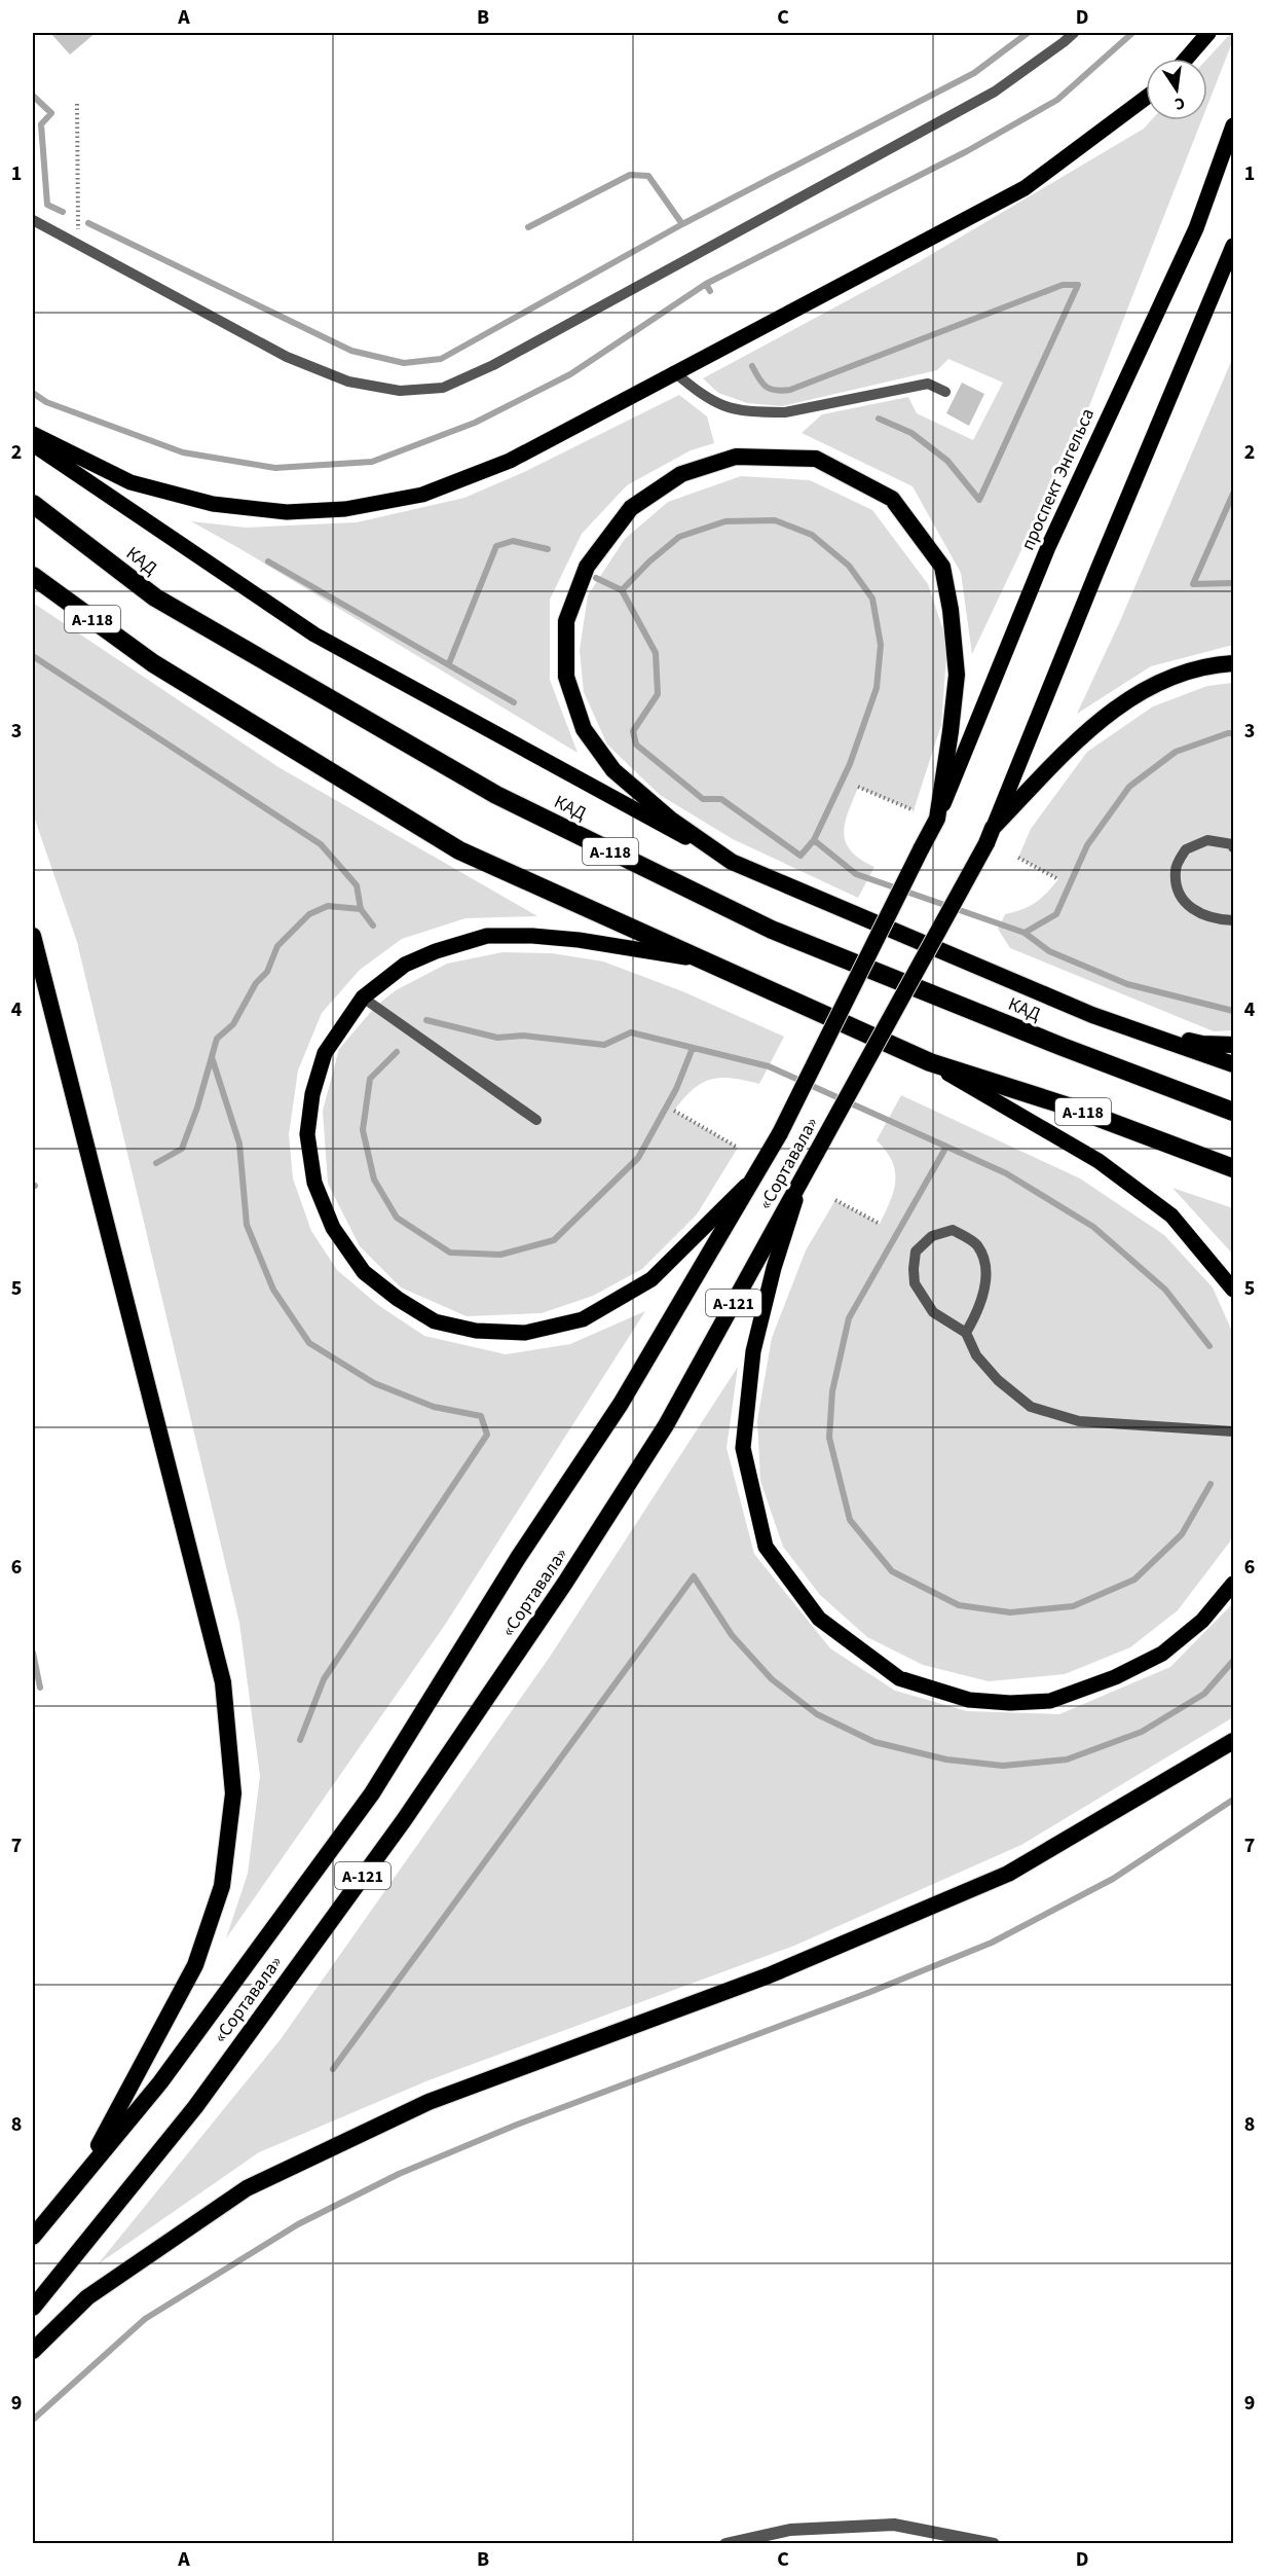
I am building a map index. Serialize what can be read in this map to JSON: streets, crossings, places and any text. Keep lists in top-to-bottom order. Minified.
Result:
{"streets":{"highway":["проспект Энгельса","КАД","А-118","«Сортавала»","А-121"]},"crossings":[["проспект Энгельса","«Сортавала»"]],"north":"bottom","grid":{"columns":["A","B","C","D"],"rows":["1","2","3","4","5","6","7","8","9"]}}
